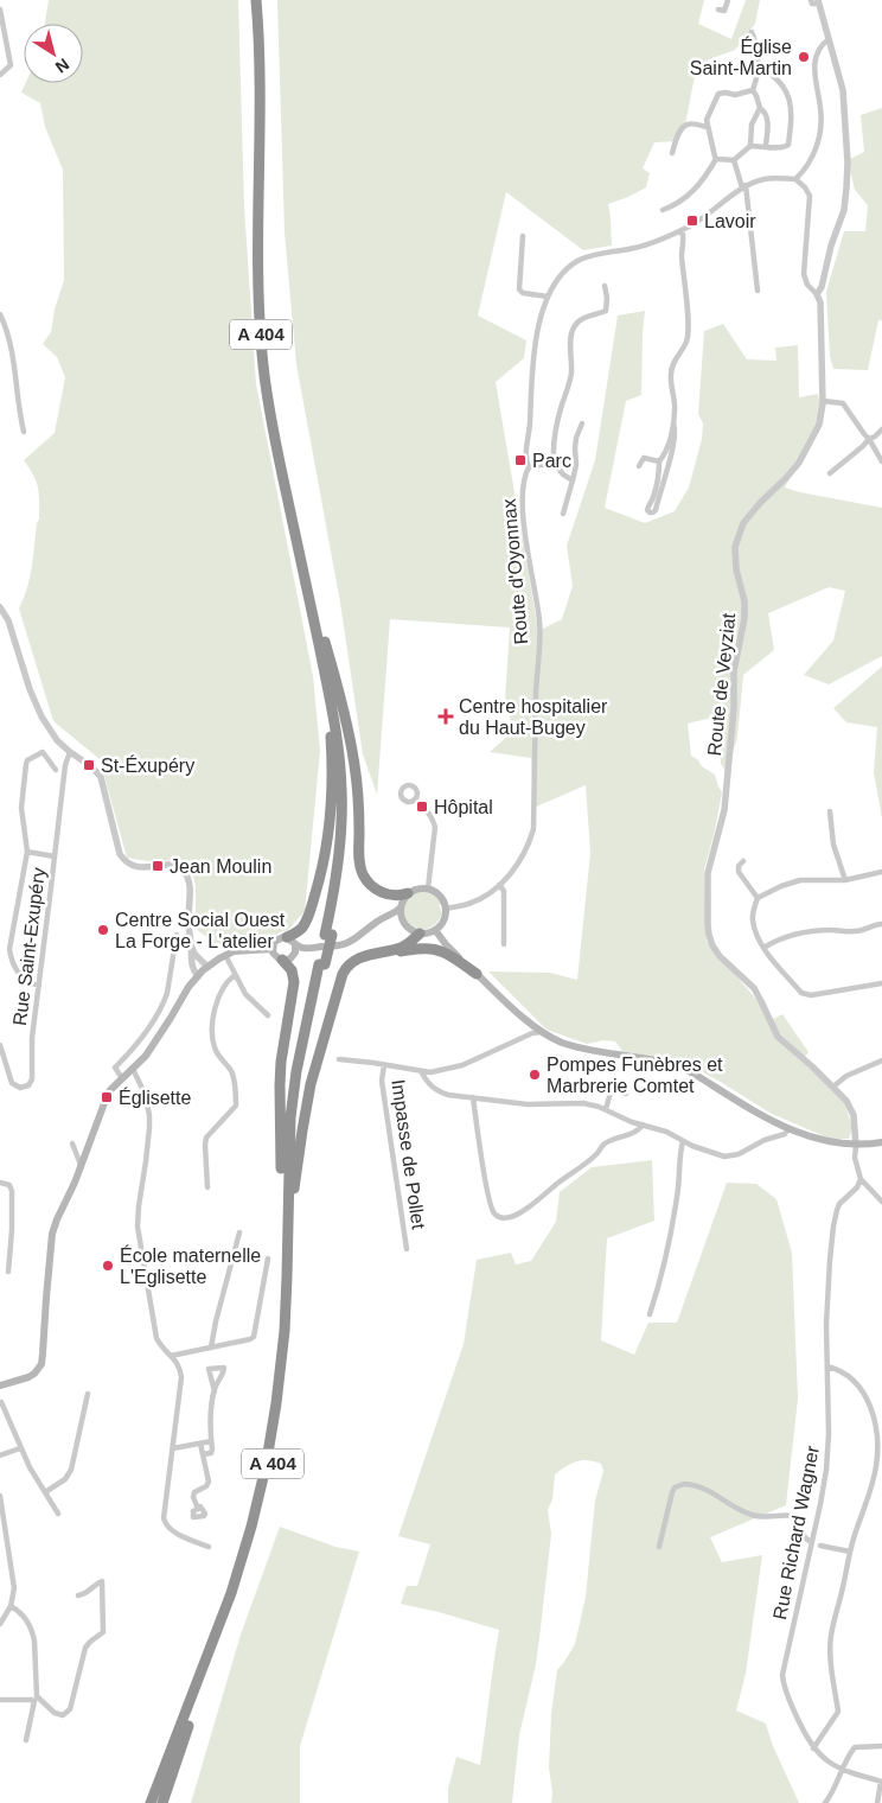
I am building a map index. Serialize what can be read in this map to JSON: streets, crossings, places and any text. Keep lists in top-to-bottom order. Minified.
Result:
{"streets":{"highway":["A 404"],"street":["Route d'Oyonnax","Route de Veyziat","Rue Saint-Exupéry","Impasse de Pollet","Rue Richard Wagner"]},"places":{"other":["Église Saint-Martin","Centre Social Ouest La Forge - L'atelier","Pompes Funèbres et Marbrerie Comtet","École maternelle L'Eglisette"],"transit":["Lavoir","Parc","St-Éxupéry","Hôpital","Jean Moulin","Églisette"],"health":["Centre hospitalier du Haut-Bugey"]},"north":"bottom right"}
